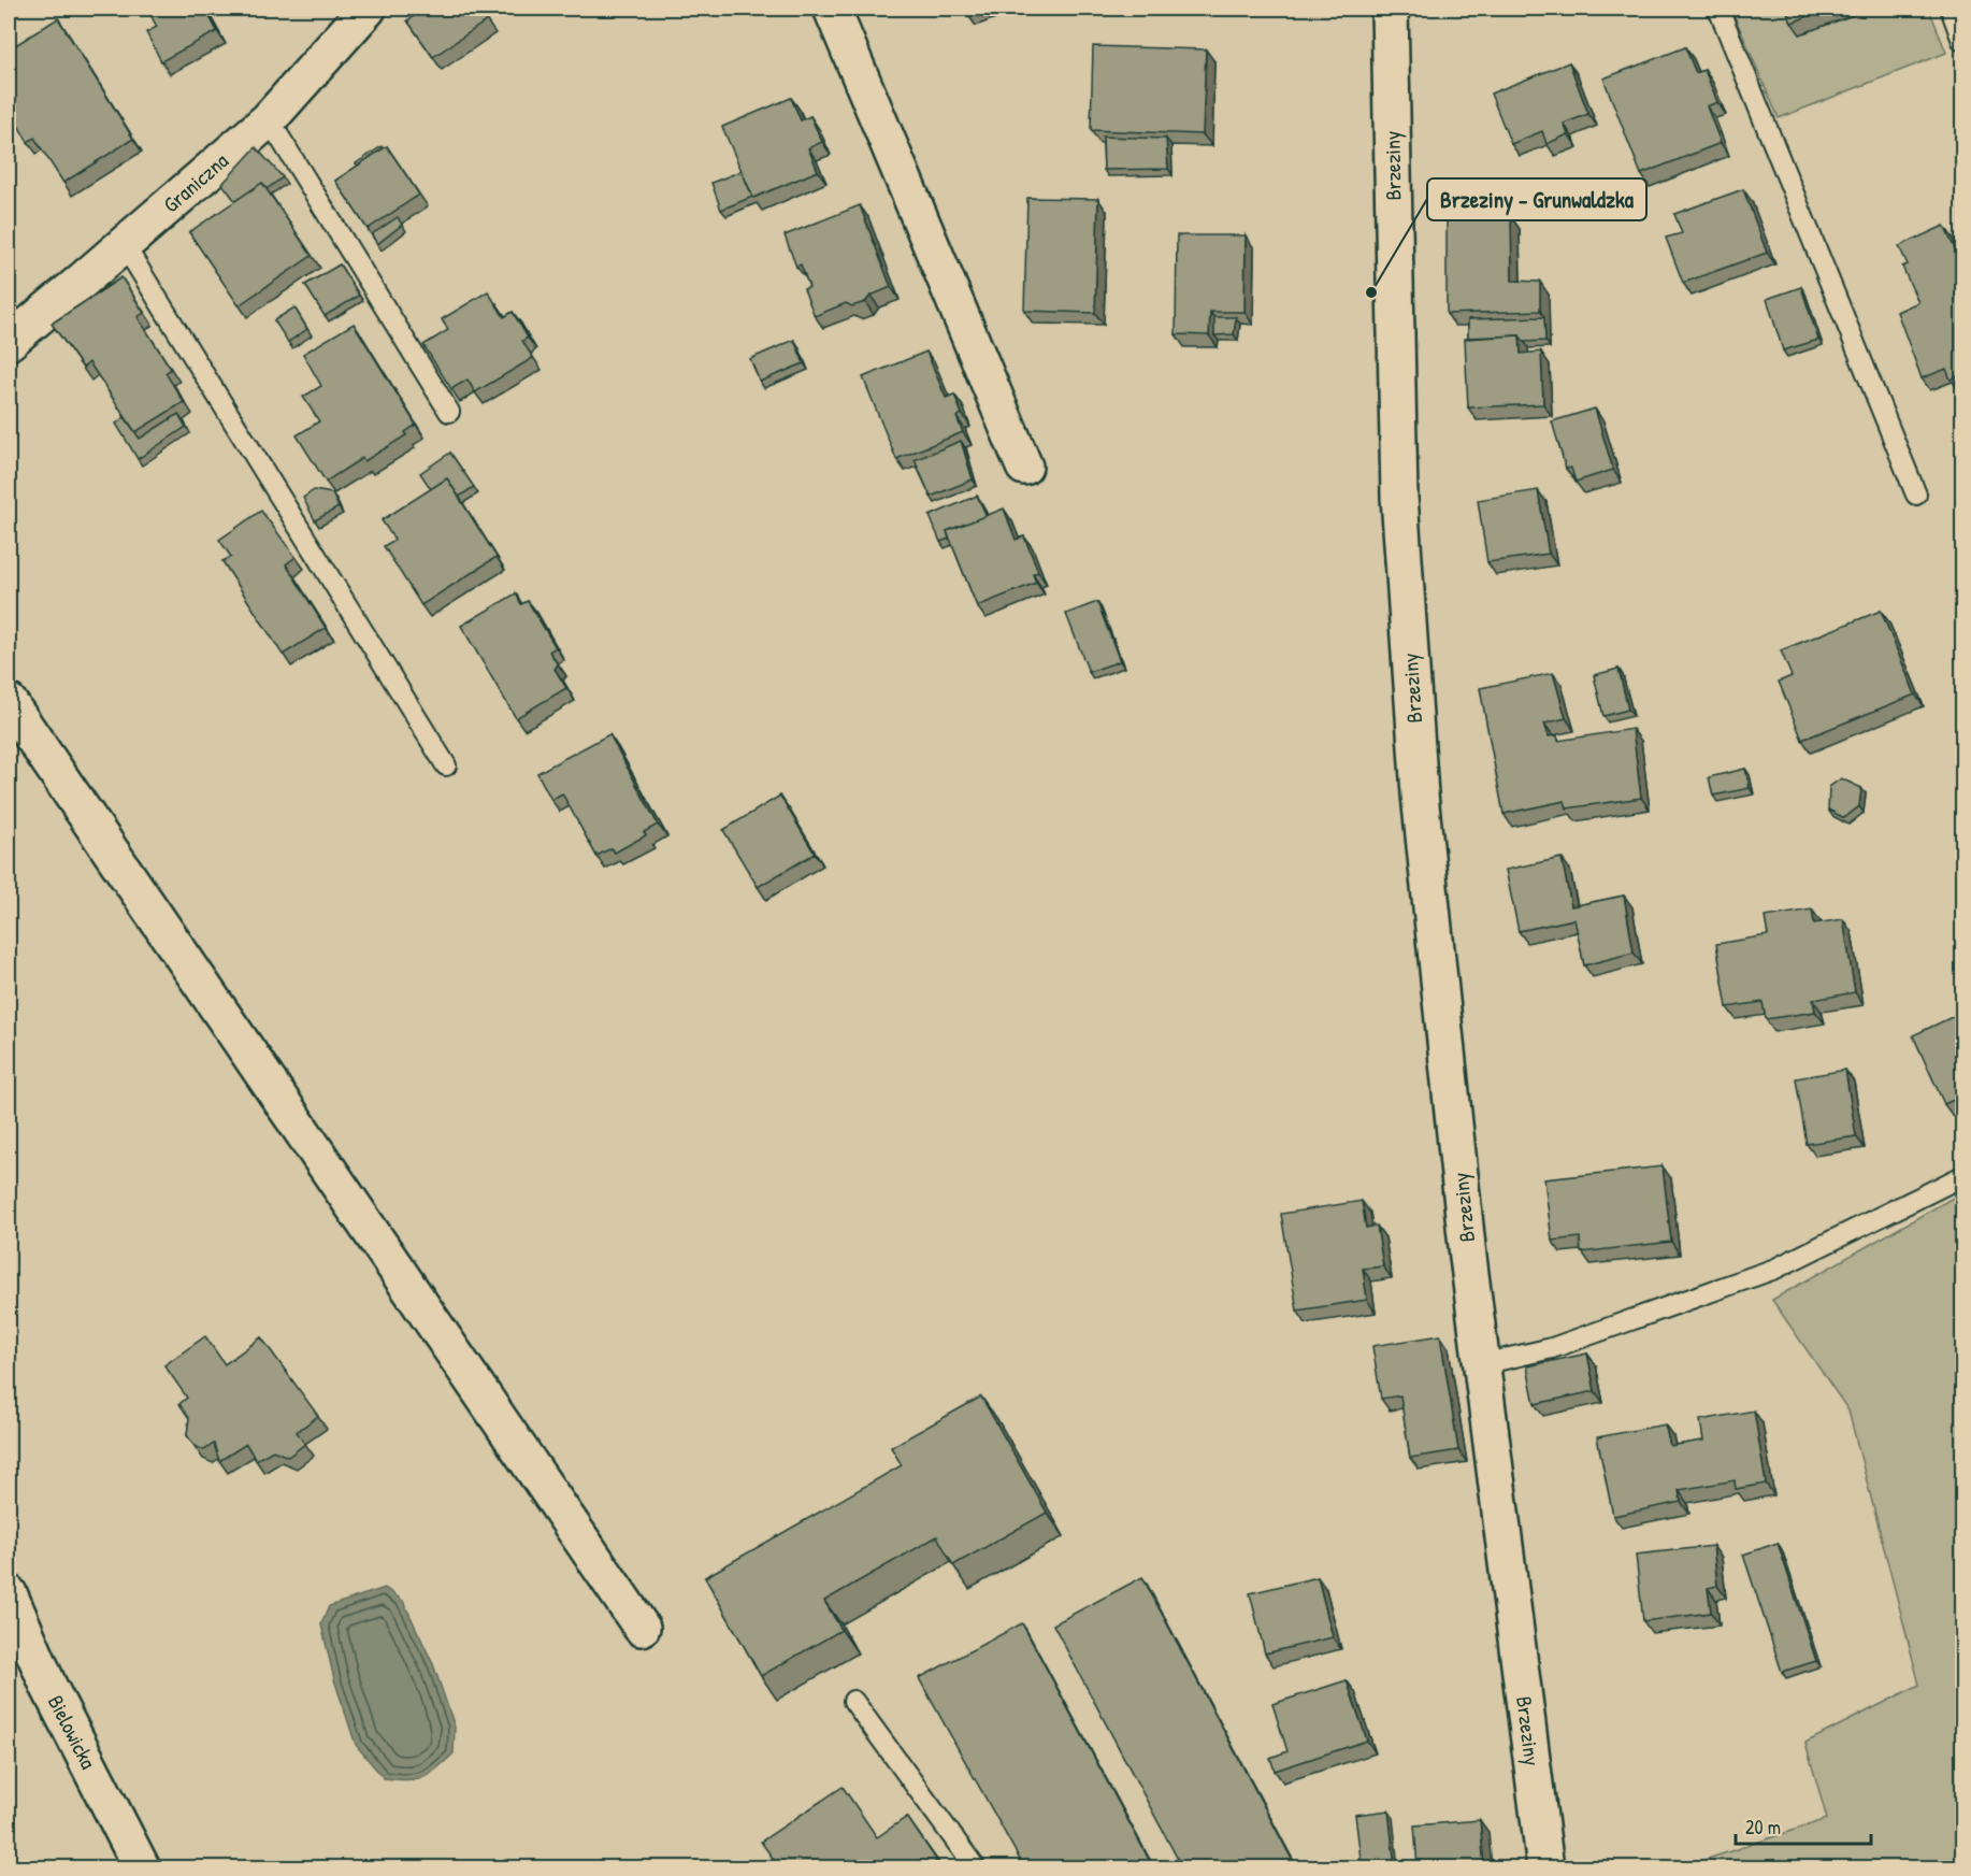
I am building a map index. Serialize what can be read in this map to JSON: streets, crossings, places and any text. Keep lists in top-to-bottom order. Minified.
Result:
{"streets":{"street":["Brzeziny","Graniczna","Bielowicka"]},"places":["Brzeziny - Grunwaldzka"],"scale_bar":"20 m"}
